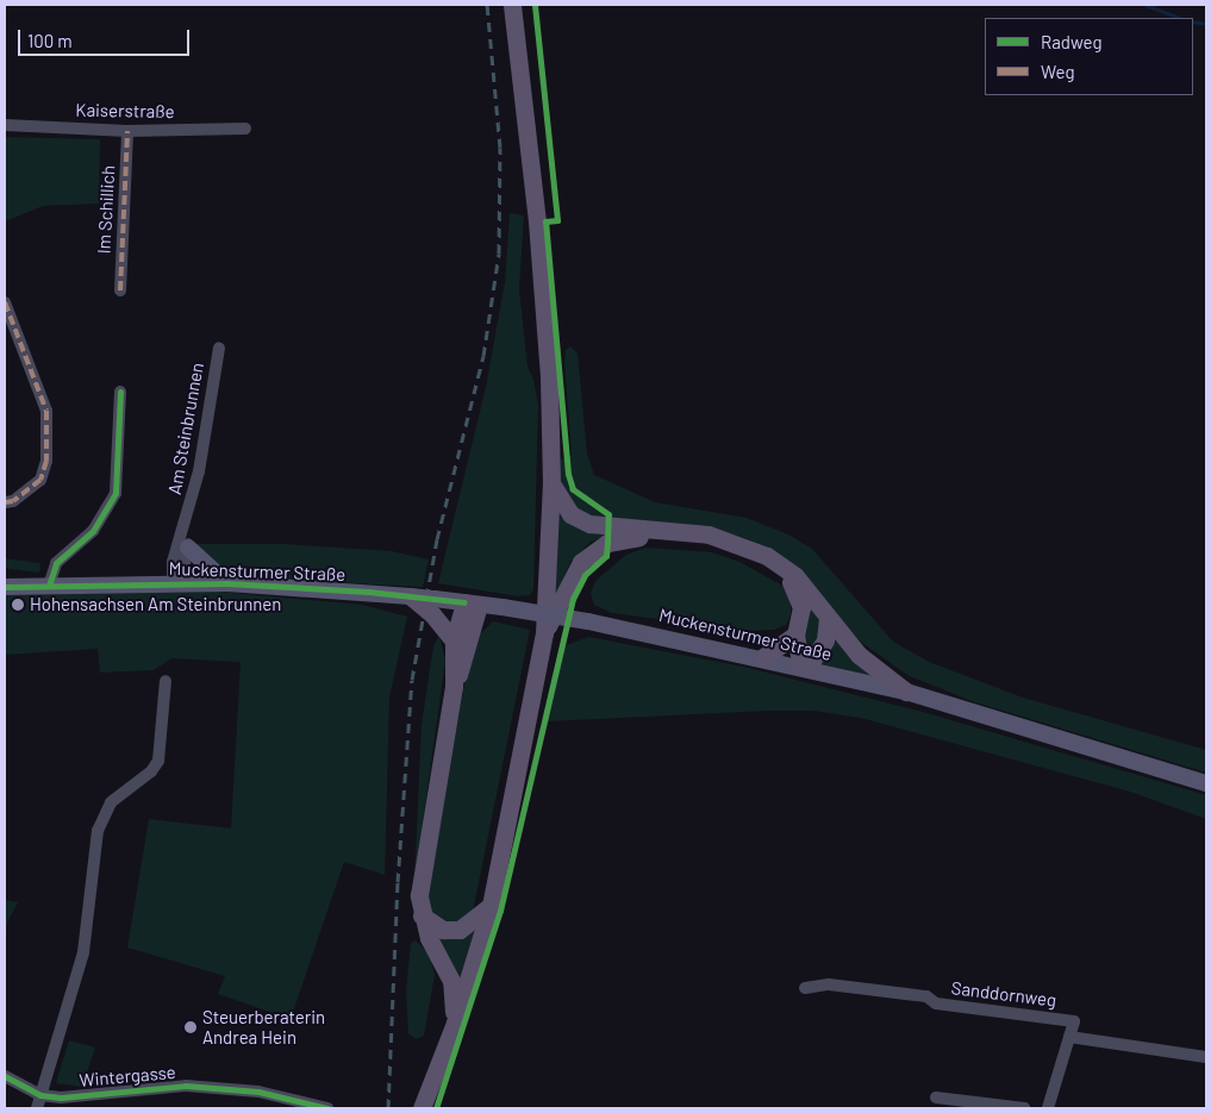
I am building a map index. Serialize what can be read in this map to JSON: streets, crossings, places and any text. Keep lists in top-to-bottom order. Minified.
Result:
{"streets":{"main road":["Muckensturmer Straße"],"street":["Kaiserstraße","Im Schillich","Am Steinbrunnen","Sanddornweg","Wintergasse"]},"crossings":[["Kaiserstraße","Im Schillich"],["Am Steinbrunnen","Muckensturmer Straße"]],"places":["Hohensachsen Am Steinbrunnen","Steuerberaterin Andrea Hein"],"legend":["Radweg","Weg"],"scale_bar":"100 m"}
